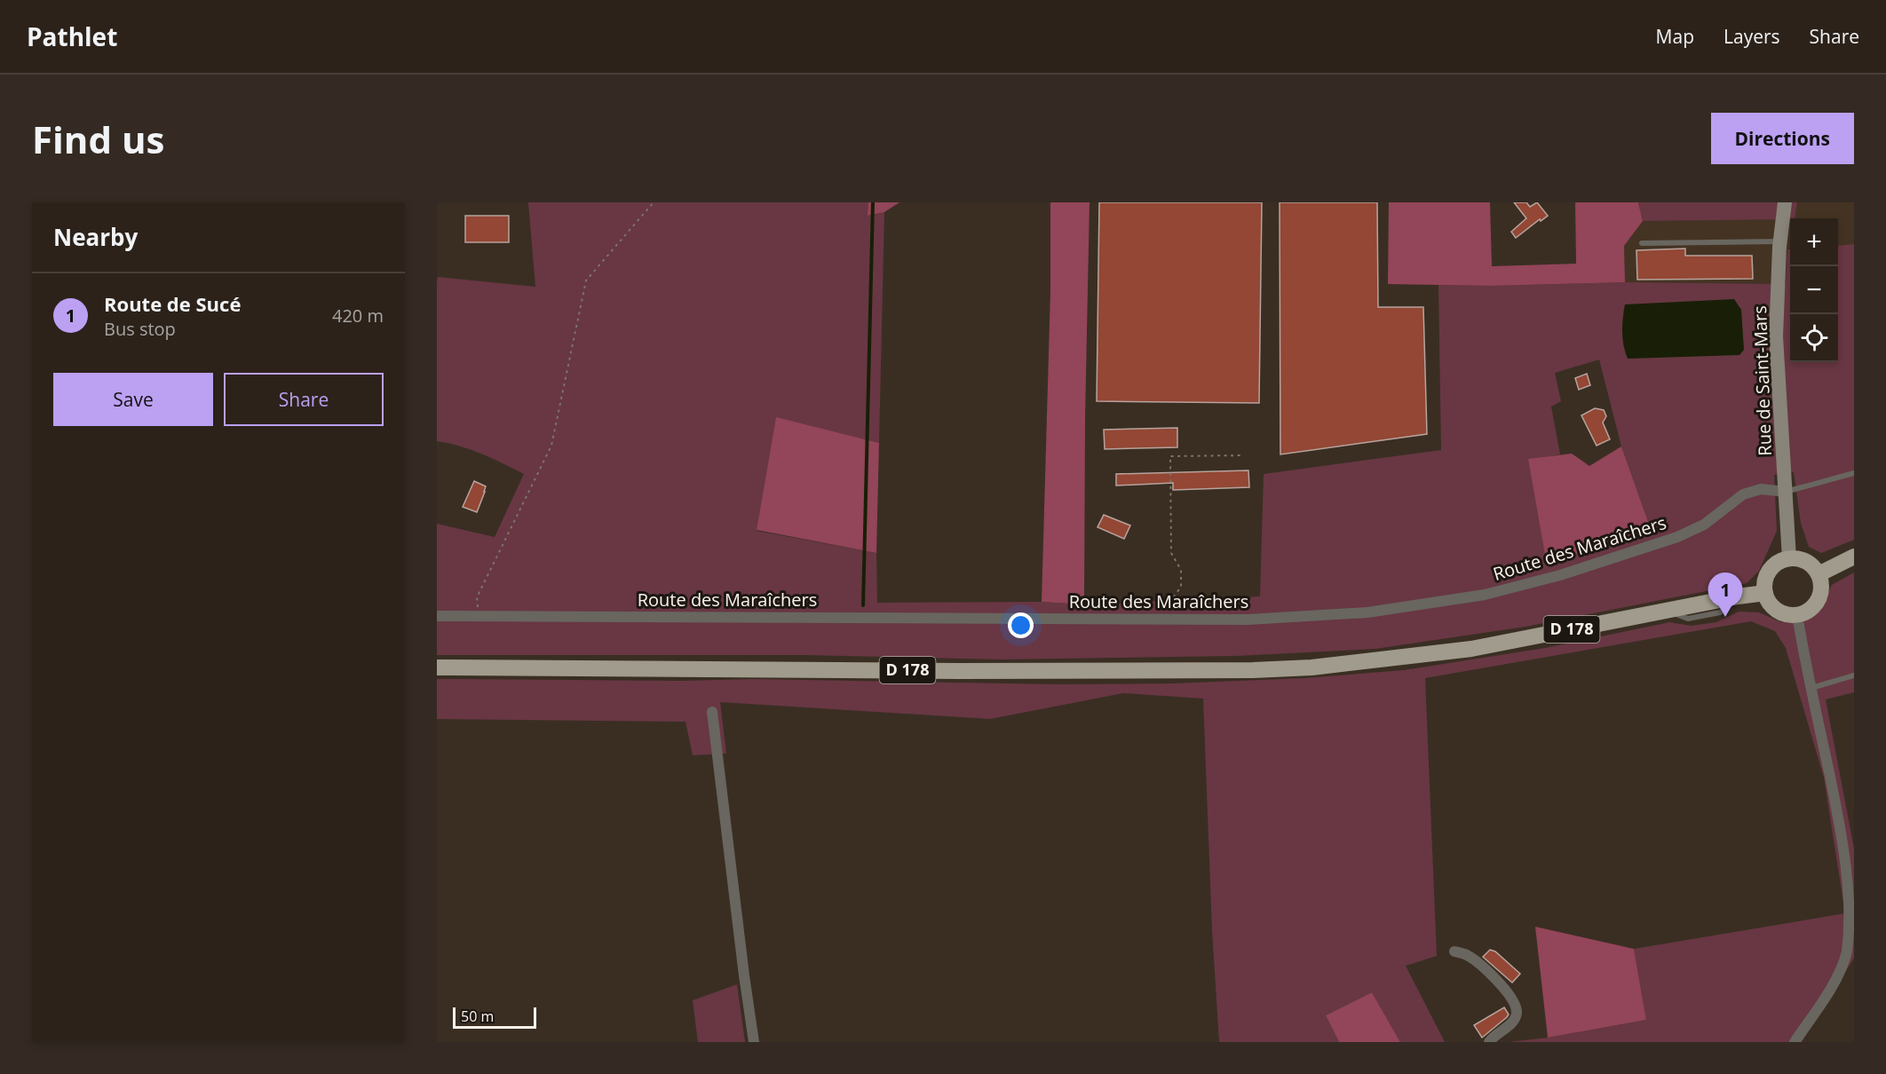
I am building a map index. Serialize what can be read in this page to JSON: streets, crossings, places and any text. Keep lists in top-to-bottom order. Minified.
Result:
{"streets":{"main road":["D 178"],"street":["Rue de Saint-Mars","Route des Maraîchers"]},"crossings":[["Rue de Saint-Mars","Route des Maraîchers"],["Rue de Saint-Mars","D 178"]],"scale_bar":"50 m","page":{"header":"Pathlet","nav":["Map","Layers","Share"],"buttons":["Directions",["Save","Share"]],"title":"Find us","heading":"Nearby","map_buttons":["+","−"],"list":[{"mark":"1","name":"Route de Sucé","note":"Bus stop","value":"420 m"}],"pins":"1","scale":"50 m"}}
